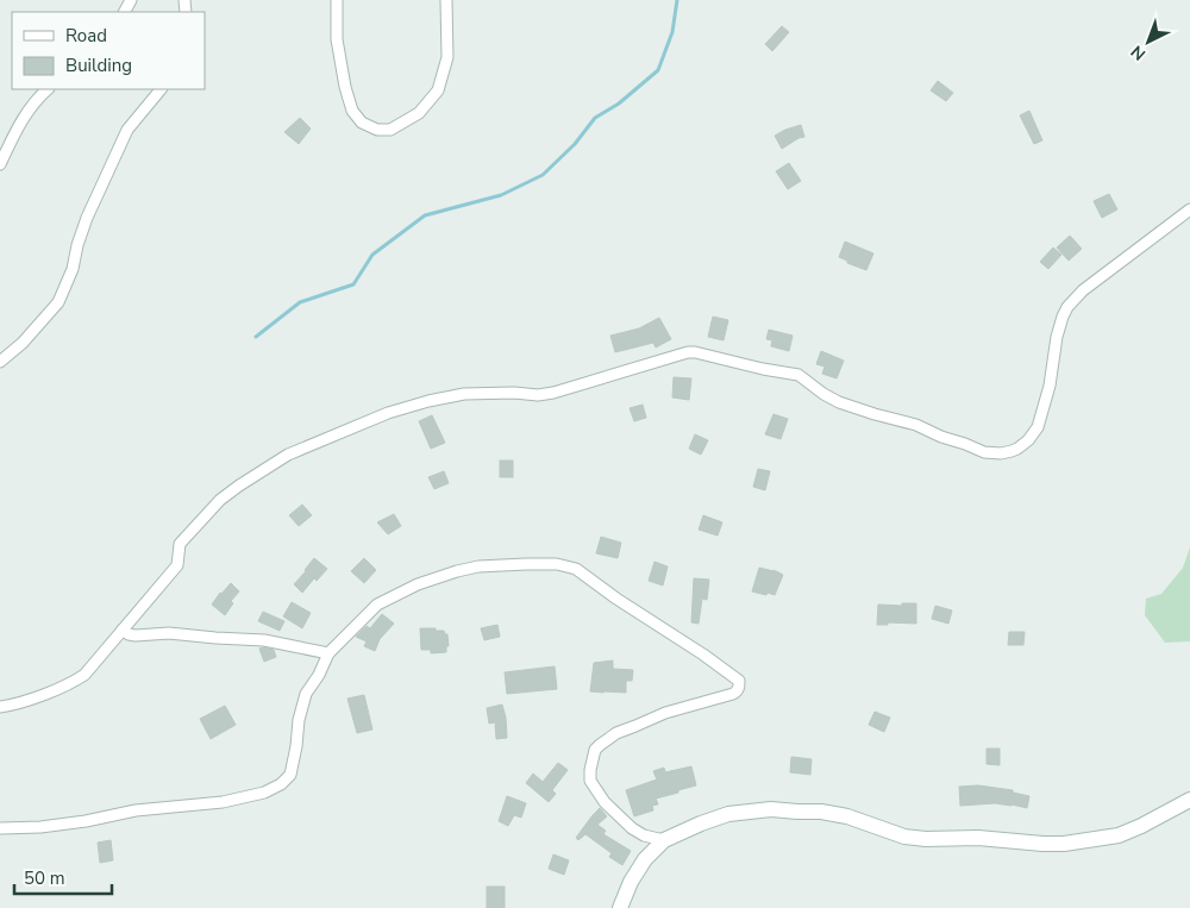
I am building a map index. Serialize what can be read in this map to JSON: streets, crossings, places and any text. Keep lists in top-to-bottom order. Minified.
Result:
{"legend":["Road","Building"],"scale_bar":"50 m","north":"bottom left"}
